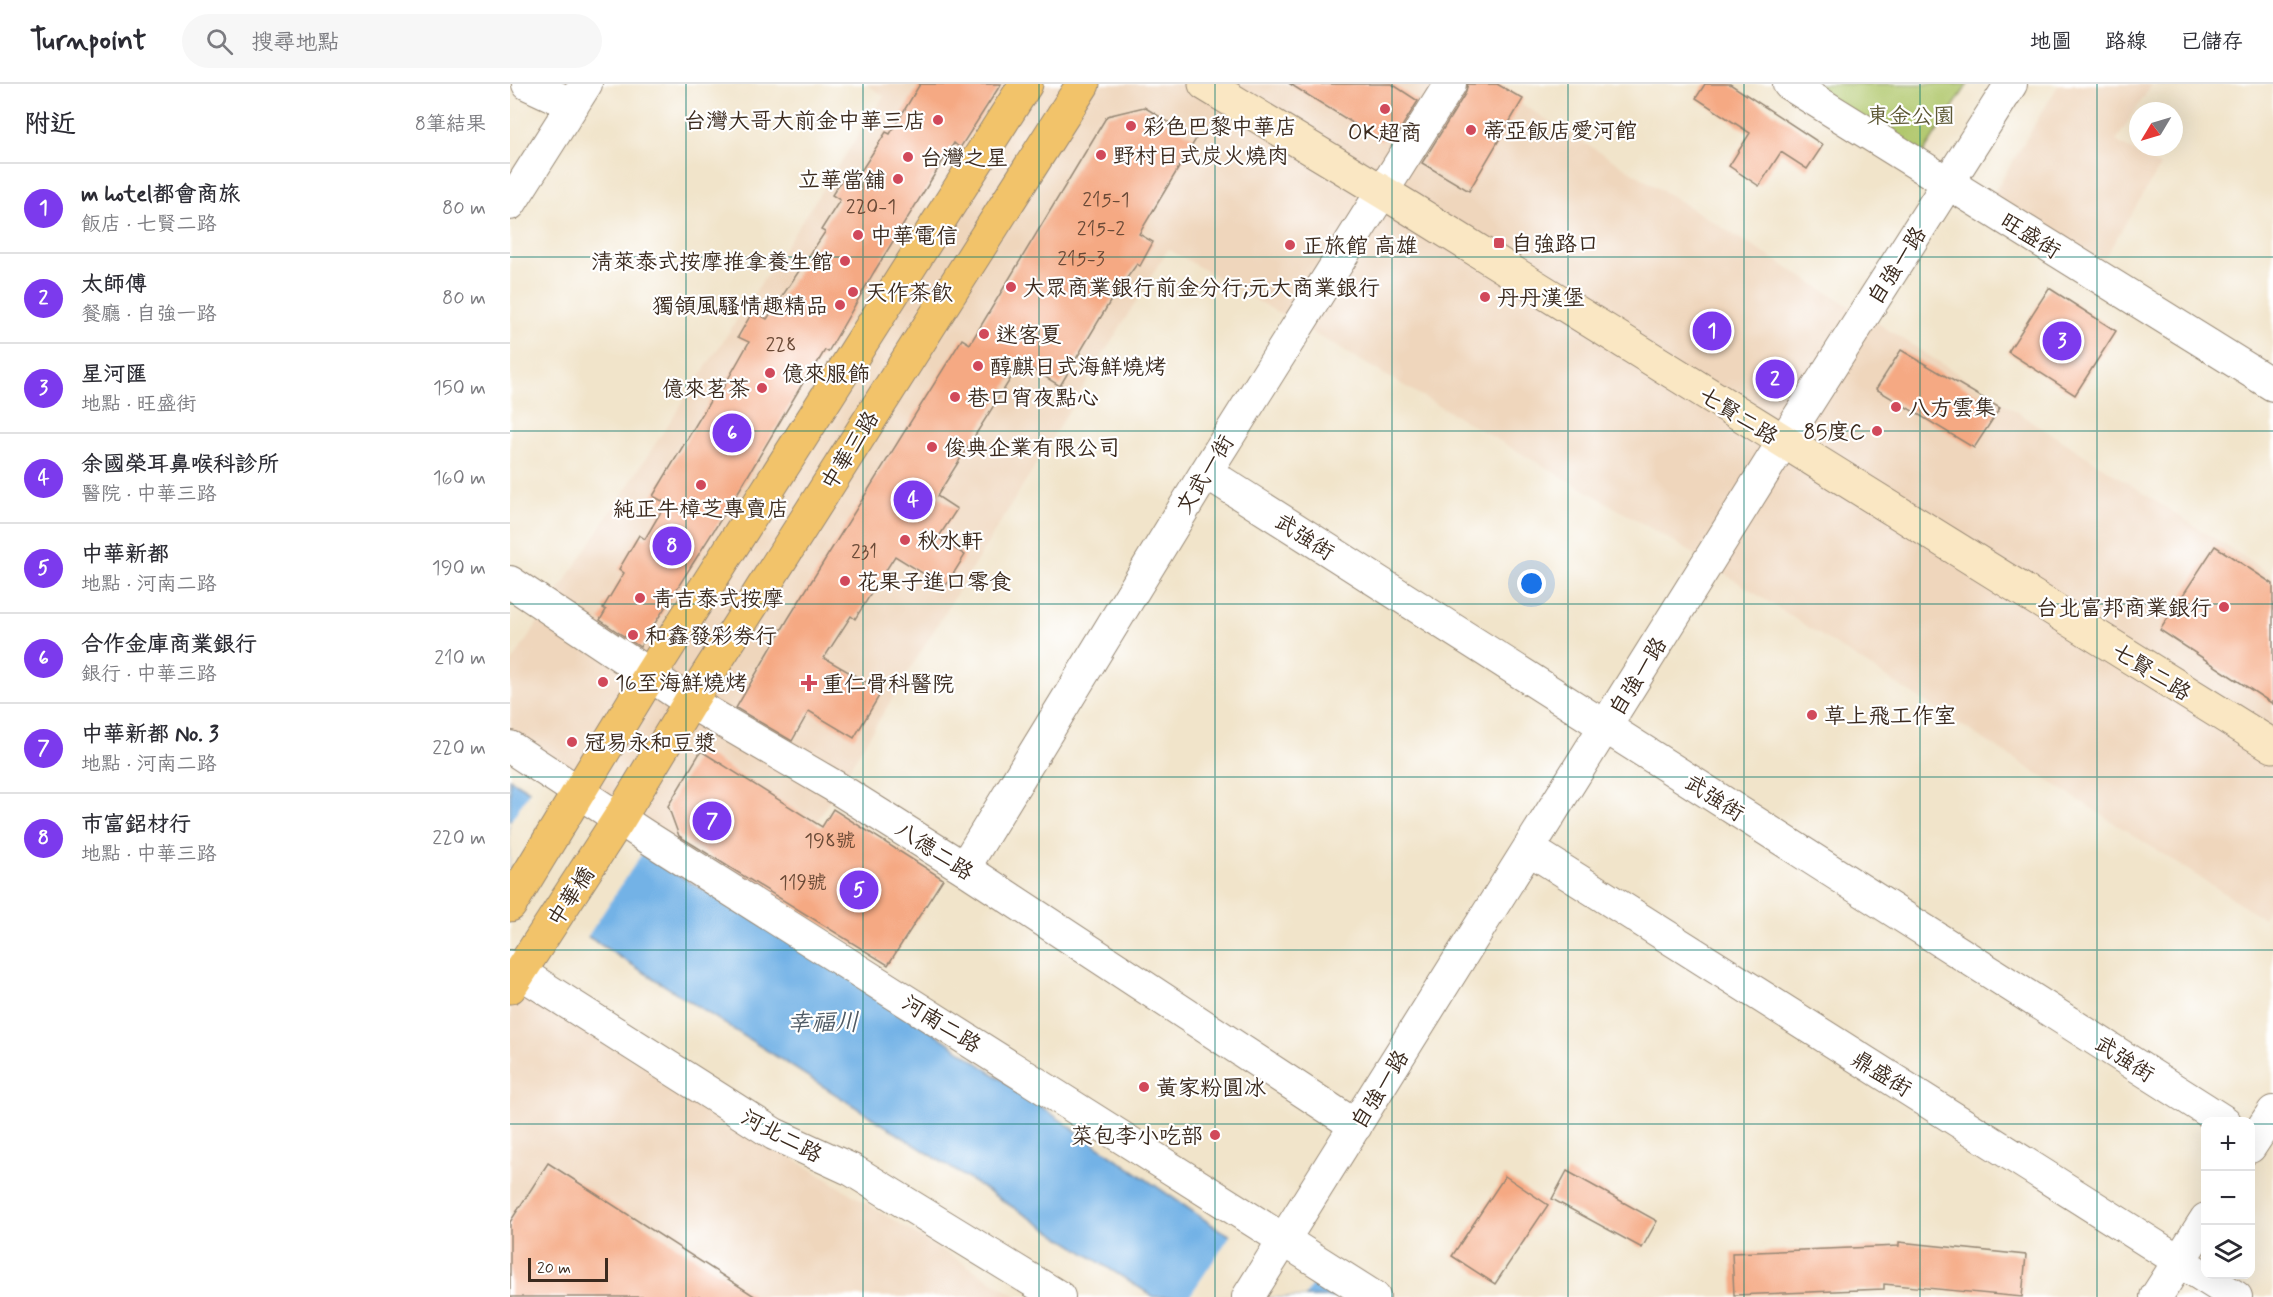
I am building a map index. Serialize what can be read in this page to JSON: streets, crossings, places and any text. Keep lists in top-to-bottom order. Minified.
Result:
{"streets":{"main road":["中華三路","中華橋"],"street":["旺盛街","自強一路","七賢二路","文武一街","武強街","八德二路","河南二路","鼎盛街","河北二路"]},"crossings":[["旺盛街","自強一路"],["自強一路","七賢二路"],["自強一路","武強街"],["自強一路","八德二路"],["自強一路","河南二路"],["自強一路","鼎盛街"],["七賢二路","文武一街"],["中華三路","八德二路"],["中華三路","中華橋"],["中華三路","河南二路"],["文武一街","武強街"],["文武一街","八德二路"],["中華橋","河南二路"],["中華橋","河北二路"]],"water":["幸福川"],"parks":["東金公園"],"places":{"other":["OK超商","台灣大哥大前金中華三店","彩色巴黎中華店","蒂亞飯店愛河館","野村日式炭火燒肉","台灣之星","立華當舖","中華電信","正旅館 高雄","清萊泰式按摩推拿養生館","大眾商業銀行前金分行;元大商業銀行","天作茶飲","丹丹漢堡","獨領風騷情趣精品","迷客夏","醇麒日式海鮮燒烤","億來服飾","億來茗茶","巷口宵夜點心","八方雲集","85度C","俊典企業有限公司","純正牛樟芝專賣店","秋水軒","花果子進口零食","青吉泰式按摩","台北富邦商業銀行","和鑫發彩券行","16至海鮮燒烤","草上飛工作室","冠易永和豆漿","黃家粉圓冰","菜包李小吃部"],"transit":["自強路口"],"health":["重仁骨科醫院"]},"house_numbers":["215-1","220-1","215-2","215-3","228","231","198號","119號"],"scale_bar":"20 m","north":"bottom left","page":{"header":"Turnpoint","search":"搜尋地點","nav":["地圖","路線","已儲存"],"heading":["附近","8筆結果"],"list":[{"mark":"1","name":"m hotel都會商旅","note":"飯店 · 七賢二路","value":"80 m"},{"mark":"2","name":"太師傅","note":"餐廳 · 自強一路","value":"80 m"},{"mark":"3","name":"星河匯","note":"地點 · 旺盛街","value":"150 m"},{"mark":"4","name":"余國榮耳鼻喉科診所","note":"醫院 · 中華三路","value":"160 m"},{"mark":"5","name":"中華新都","note":"地點 · 河南二路","value":"190 m"},{"mark":"6","name":"合作金庫商業銀行","note":"銀行 · 中華三路","value":"210 m"},{"mark":"7","name":"中華新都 No. 3","note":"地點 · 河南二路","value":"220 m"},{"mark":"8","name":"市富鋁材行","note":"地點 · 中華三路","value":"220 m"}],"pins":["1","3","2","6","4","8","7","5"],"map_buttons":["+","−"],"scale":"20 m"}}
